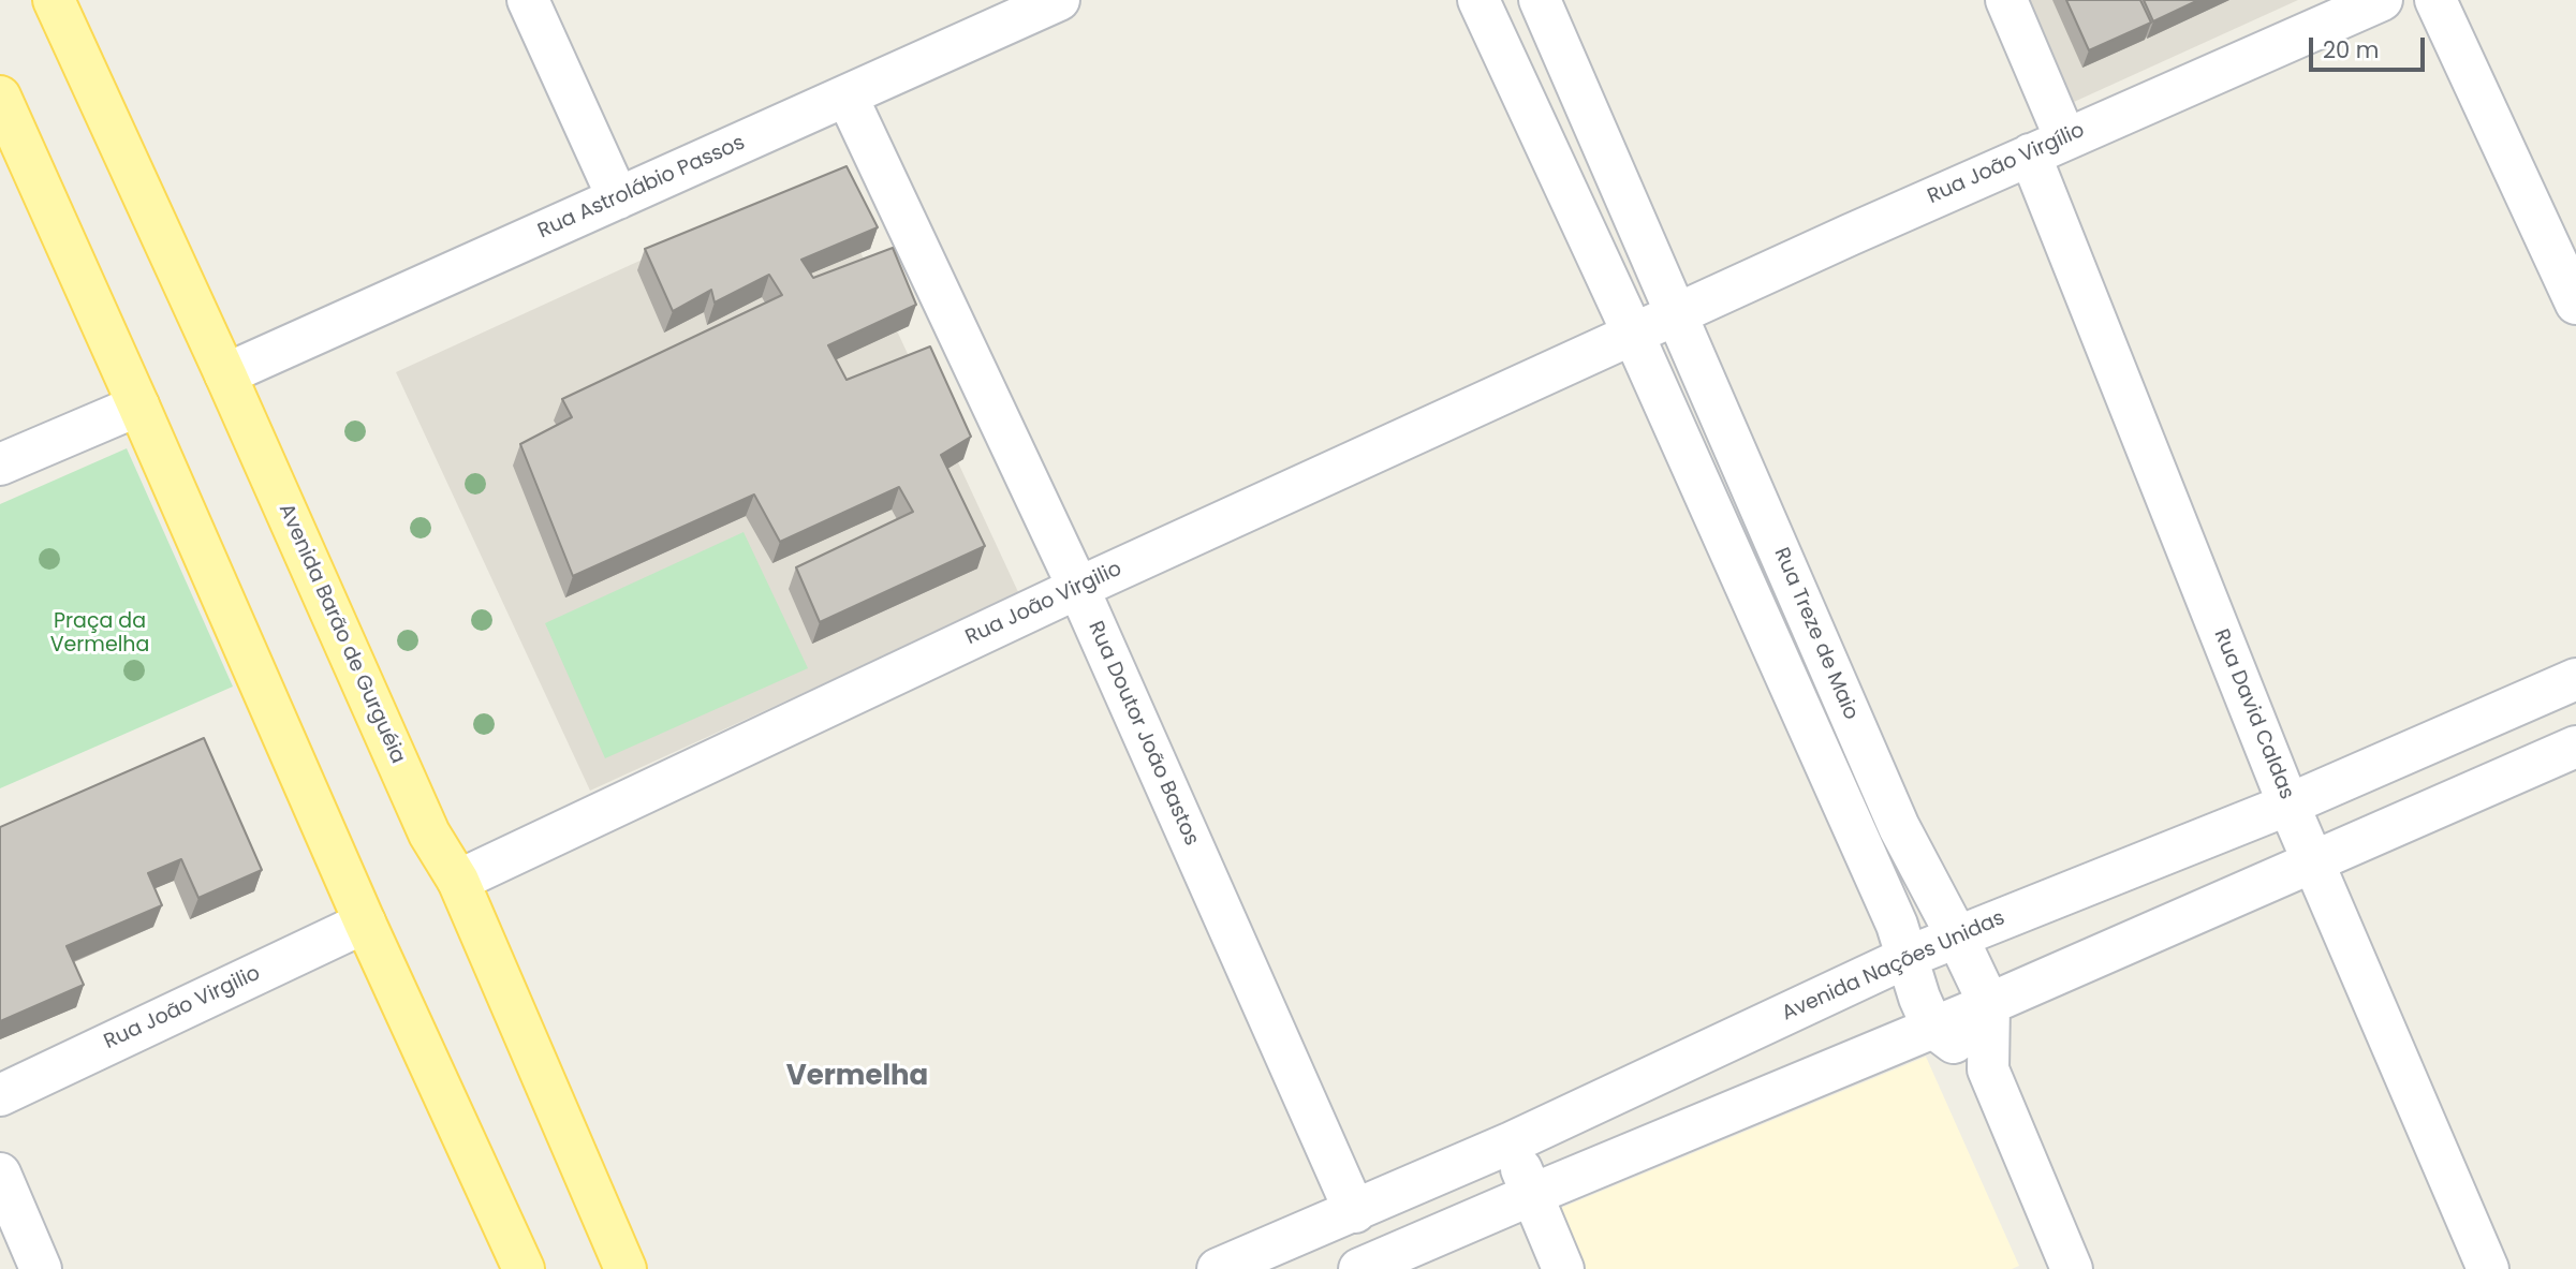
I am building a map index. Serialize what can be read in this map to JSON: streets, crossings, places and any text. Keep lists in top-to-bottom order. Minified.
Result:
{"streets":{"main road":["Avenida Barão de Gurguéia"],"street":["Rua João Virgílio","Rua Astrolábio Passos","Rua João Virgilio","Rua Treze de Maio","Rua David Caldas","Rua Doutor João Bastos","Avenida Nações Unidas"]},"crossings":[["Rua João Virgílio","Rua João Virgilio"],["Rua João Virgílio","Rua Treze de Maio"],["Rua João Virgílio","Rua David Caldas"],["Rua Astrolábio Passos","Avenida Barão de Gurguéia"],["Rua Astrolábio Passos","Rua Doutor João Bastos"],["Rua João Virgilio","Avenida Barão de Gurguéia"],["Rua João Virgilio","Rua Treze de Maio"],["Rua João Virgilio","Rua Doutor João Bastos"],["Rua Treze de Maio","Avenida Nações Unidas"],["Rua David Caldas","Avenida Nações Unidas"],["Rua Doutor João Bastos","Avenida Nações Unidas"]],"districts":["Vermelha"],"parks":["Praça da Vermelha"],"scale_bar":"20 m"}
